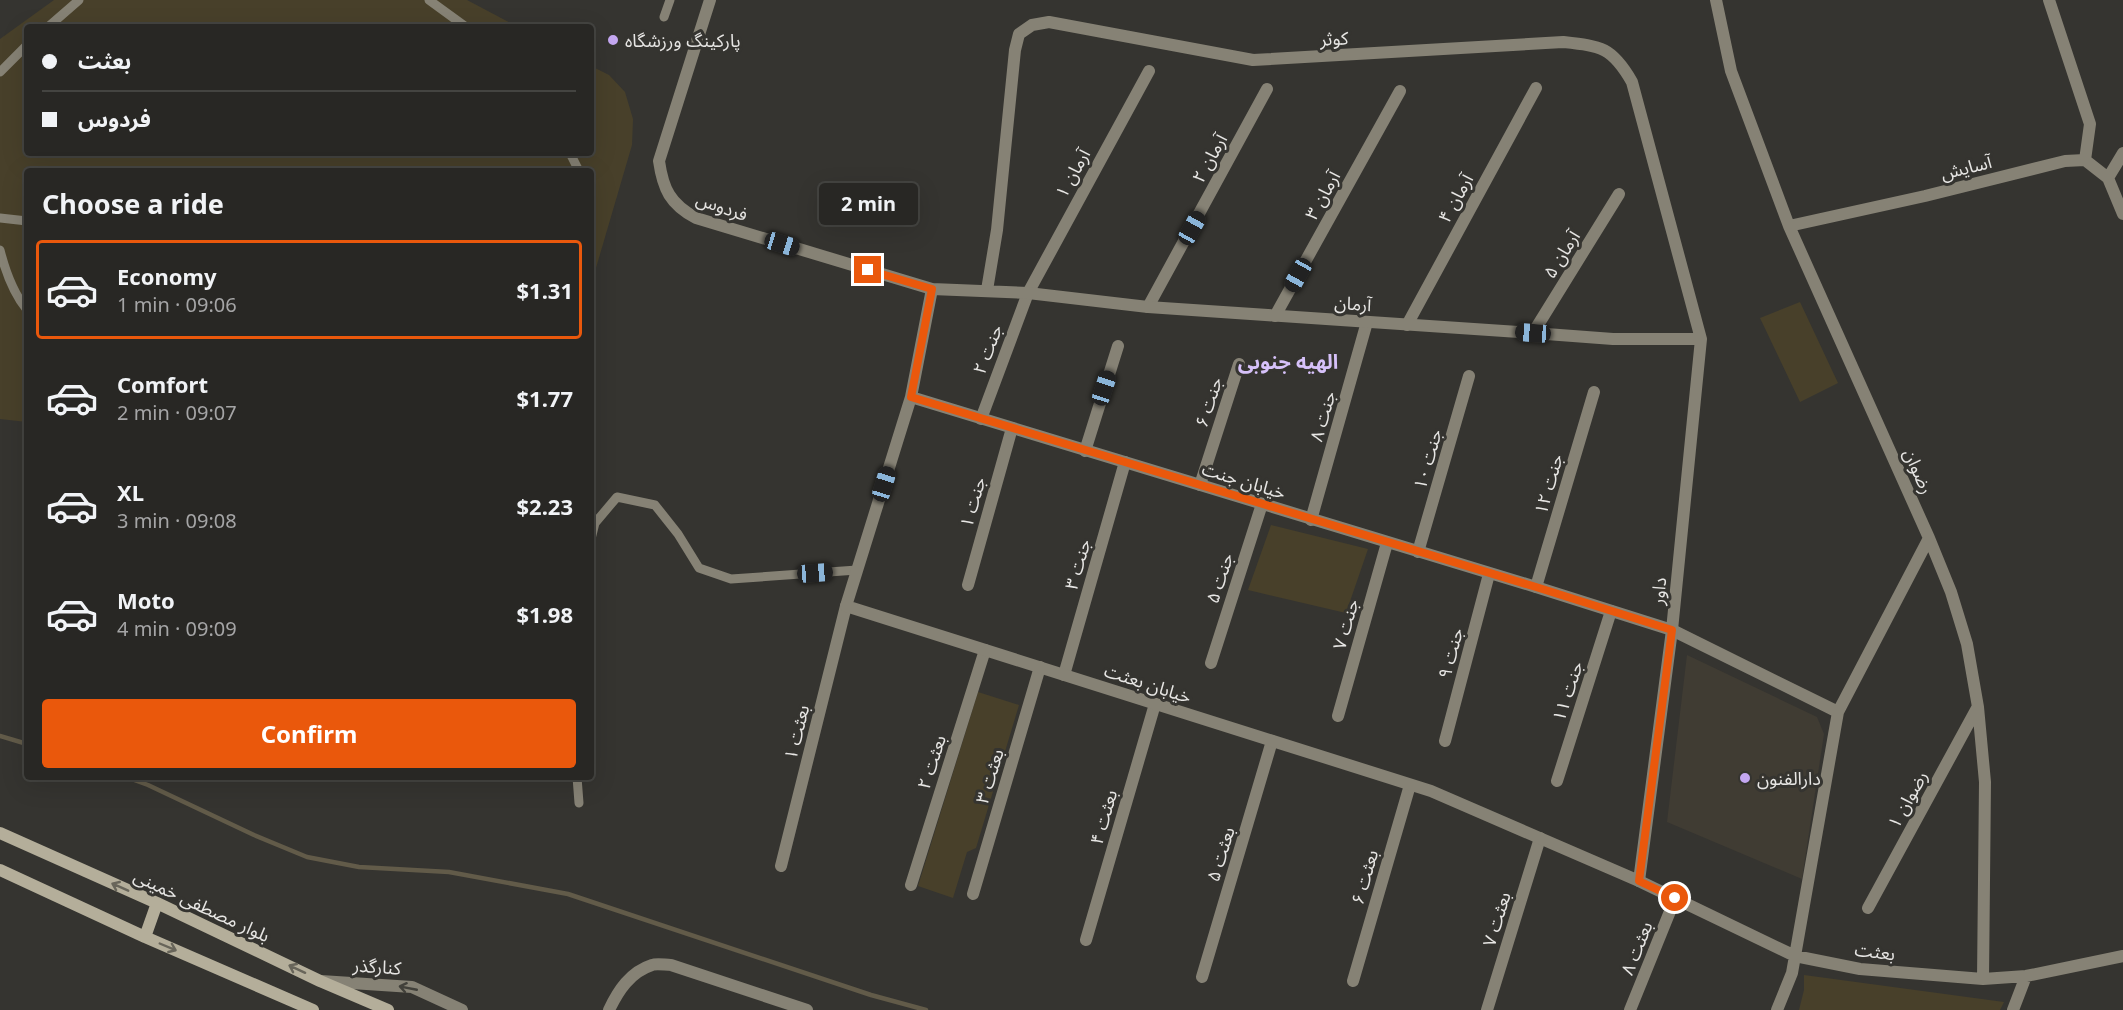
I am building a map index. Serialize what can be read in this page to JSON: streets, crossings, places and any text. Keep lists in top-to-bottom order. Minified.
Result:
{"streets":{"main road":["بلوار مصطفی خمینی"],"street":["کوثر","آرمان ۲","آسایش","آرمان ۱","آرمان ۳","آرمان ۴","فردوس","آرمان ۵","آرمان","جنت ۲","جنت ۶","جنت ۸","جنت ۱۰","رضوان","خیابان جنت","جنت ۱۲","جنت ۱","جنت ۳","جنت ۵","داور","جنت ۷","جنت ۹","خیابان بعثت","جنت ۱۱","بعثت ۱","بعثت ۲","بعثت ۳","رضوان ۱","بعثت ۴","بعثت ۵","بعثت ۶","بعثت ۷","بعثت ۸","بعثت","کنارگذر"]},"crossings":[["کوثر","آرمان"],["کوثر","داور"],["آرمان ۲","آرمان"],["آسایش","رضوان"],["آرمان ۱","آرمان"],["آرمان ۱","جنت ۲"],["آرمان ۳","آرمان"],["آرمان ۴","آرمان"],["فردوس","آرمان"],["آرمان ۵","آرمان"],["آرمان","جنت ۲"],["آرمان","جنت ۸"],["آرمان","داور"],["جنت ۲","خیابان جنت"],["جنت ۶","خیابان جنت"],["جنت ۸","خیابان جنت"],["جنت ۱۰","خیابان جنت"],["رضوان","رضوان ۱"],["رضوان","بعثت"],["خیابان جنت","جنت ۱۲"],["خیابان جنت","جنت ۱"],["خیابان جنت","جنت ۳"],["خیابان جنت","جنت ۵"],["خیابان جنت","داور"],["خیابان جنت","جنت ۷"],["خیابان جنت","جنت ۹"],["خیابان جنت","جنت ۱۱"],["جنت ۳","خیابان بعثت"],["داور","خیابان بعثت"],["داور","بعثت"],["خیابان بعثت","بعثت ۱"],["خیابان بعثت","بعثت ۲"],["خیابان بعثت","بعثت ۳"],["خیابان بعثت","بعثت ۴"],["خیابان بعثت","بعثت ۵"],["خیابان بعثت","بعثت ۶"],["خیابان بعثت","بعثت ۷"],["خیابان بعثت","بعثت"],["بلوار مصطفی خمینی","کنارگذر"],["بعثت ۸","بعثت"]],"one_way":["کنارگذر"],"districts":["الهیه جنوبی"],"places":["پارکینگ ورزشگاه","دارالفنون"],"page":{"banner":["بعثت","فردوس"],"heading":"Choose a ride","bubble":"2 min","list":[{"name":"Economy","note":"1 min · 09:06","value":"$1.31"},{"name":"Comfort","note":"2 min · 09:07","value":"$1.77"},{"name":"XL","note":"3 min · 09:08","value":"$2.23"},{"name":"Moto","note":"4 min · 09:09","value":"$1.98"}],"buttons":"Confirm"}}
